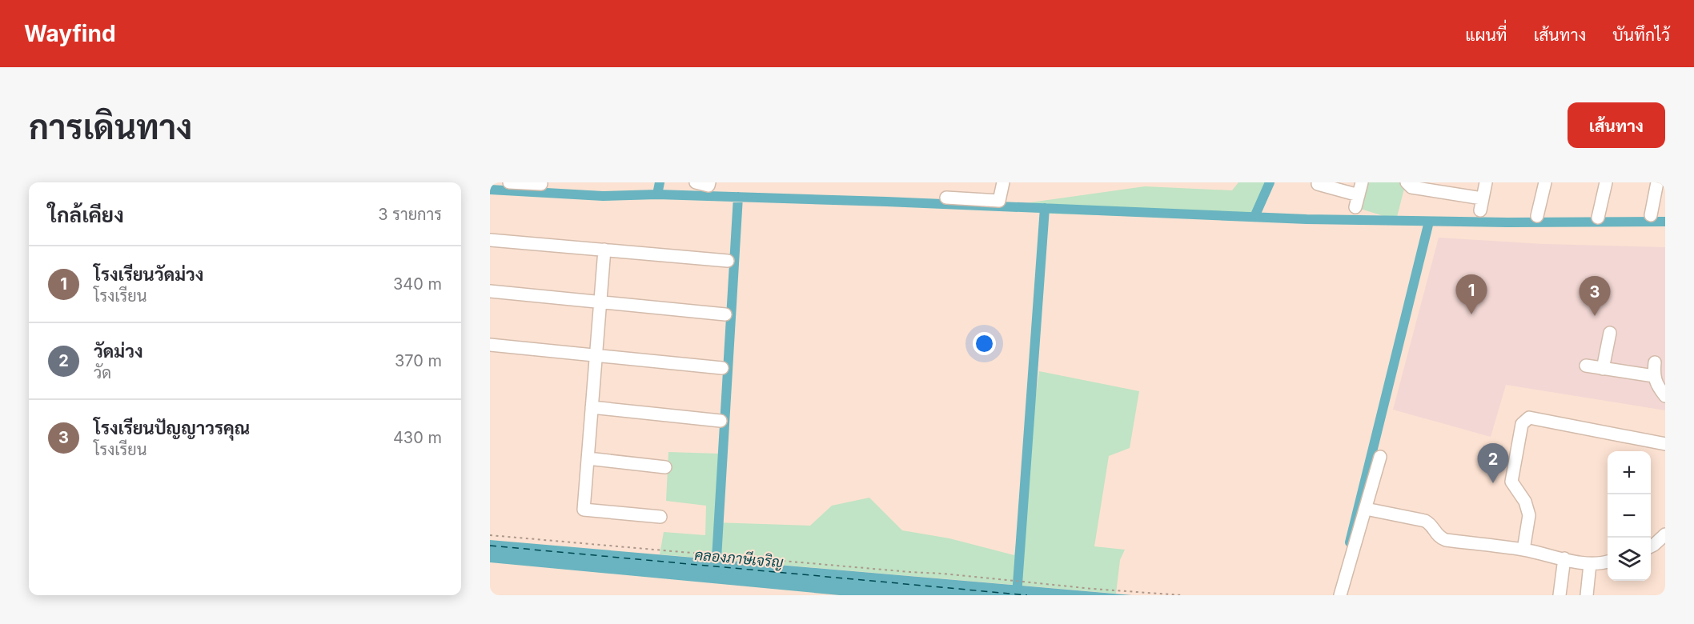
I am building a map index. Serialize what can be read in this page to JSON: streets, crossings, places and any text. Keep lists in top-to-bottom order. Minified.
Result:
{"water":["คลองภาษีเจริญ"],"page":{"header":"Wayfind","nav":["แผนที่","เส้นทาง","บันทึกไว้"],"buttons":"เส้นทาง","title":"การเดินทาง","heading":["ใกล้เคียง","3 รายการ"],"list":[{"mark":"1","name":"โรงเรียนวัดม่วง","note":"โรงเรียน","value":"340 m"},{"mark":"2","name":"วัดม่วง","note":"วัด","value":"370 m"},{"mark":"3","name":"โรงเรียนปัญญาวรคุณ","note":"โรงเรียน","value":"430 m"}],"pins":["1","3","2"],"map_buttons":["+","−"]}}
